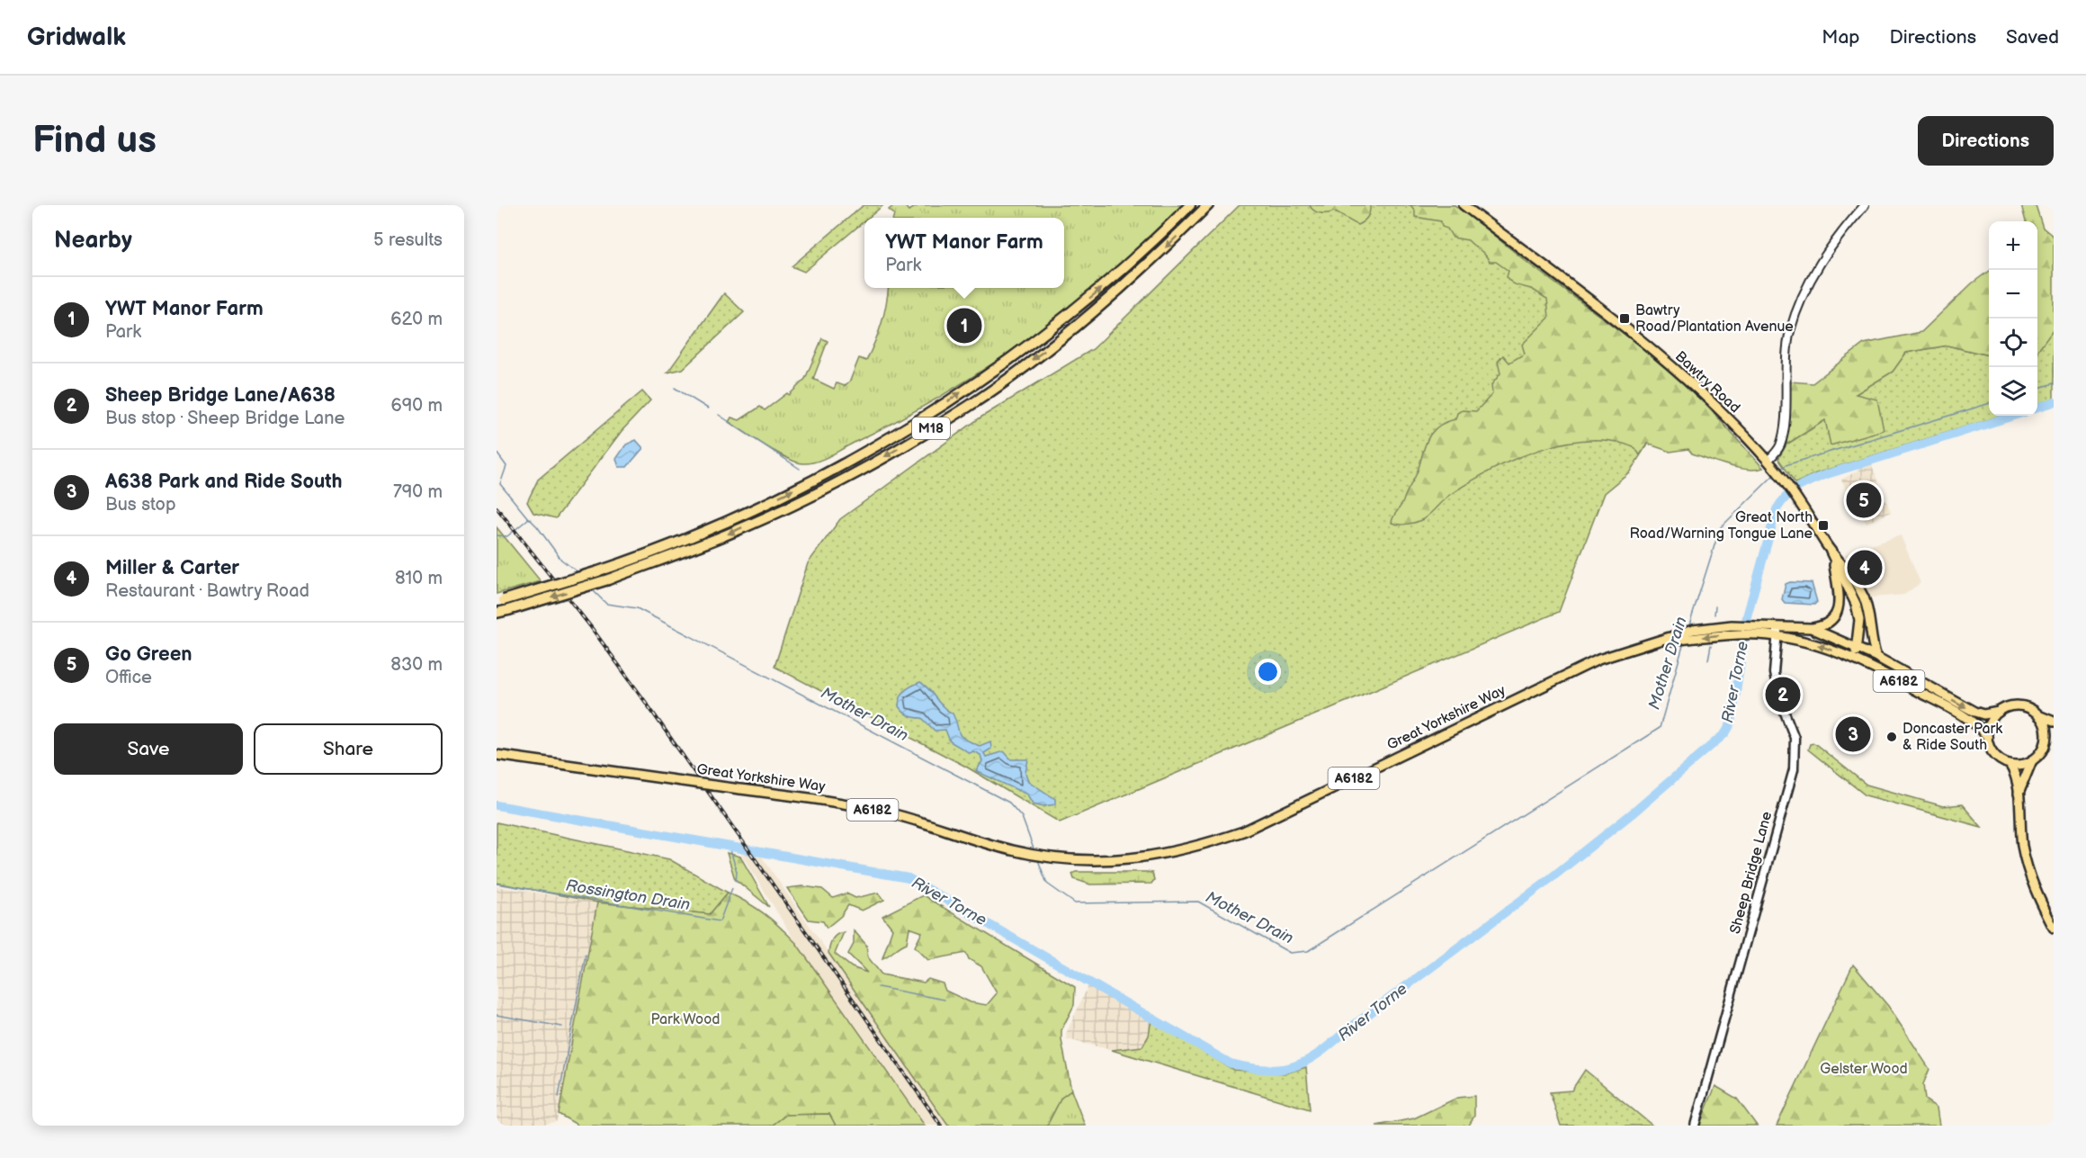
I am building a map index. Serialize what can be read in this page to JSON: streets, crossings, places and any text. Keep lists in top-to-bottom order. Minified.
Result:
{"streets":{"highway":["Bawtry Road","M18","A6182","Great Yorkshire Way"],"main road":["Sheep Bridge Lane"]},"crossings":[["Bawtry Road","Great Yorkshire Way"],["Great Yorkshire Way","Sheep Bridge Lane"]],"water":["Mother Drain","River Torne","Rossington Drain"],"parks":["Park Wood","Gelster Wood"],"places":{"transit":["Bawtry Road/Plantation Avenue","Great North Road/Warning Tongue Lane"],"other":["Doncaster Park & Ride South"]},"page":{"header":"Gridwalk","nav":["Map","Directions","Saved"],"buttons":["Directions",["Save","Share"]],"title":"Find us","heading":["Nearby","5 results"],"popup":["YWT Manor Farm","Park"],"map_buttons":["+","−"],"list":[{"mark":"1","name":"YWT Manor Farm","note":"Park","value":"620 m"},{"mark":"2","name":"Sheep Bridge Lane/A638","note":"Bus stop · Sheep Bridge Lane","value":"690 m"},{"mark":"3","name":"A638 Park and Ride South","note":"Bus stop","value":"790 m"},{"mark":"4","name":"Miller & Carter","note":"Restaurant · Bawtry Road","value":"810 m"},{"mark":"5","name":"Go Green","note":"Office","value":"830 m"}],"pins":["1","5","4","2","3"]}}
